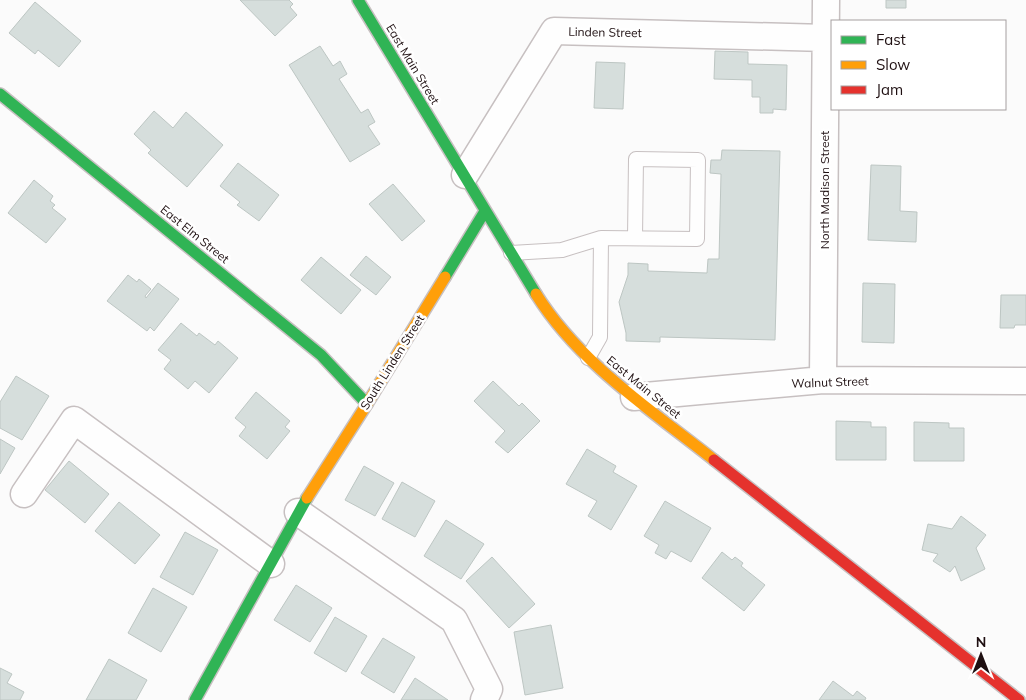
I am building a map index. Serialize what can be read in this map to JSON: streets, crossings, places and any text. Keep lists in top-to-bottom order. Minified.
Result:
{"streets":{"street":["Linden Street","East Main Street","North Madison Street","East Elm Street","South Linden Street","Walnut Street"]},"crossings":[["Linden Street","East Main Street"],["Linden Street","North Madison Street"],["East Main Street","South Linden Street"],["East Main Street","Walnut Street"],["North Madison Street","Walnut Street"],["East Elm Street","South Linden Street"]],"legend":["Fast","Slow","Jam"],"north":"top"}
